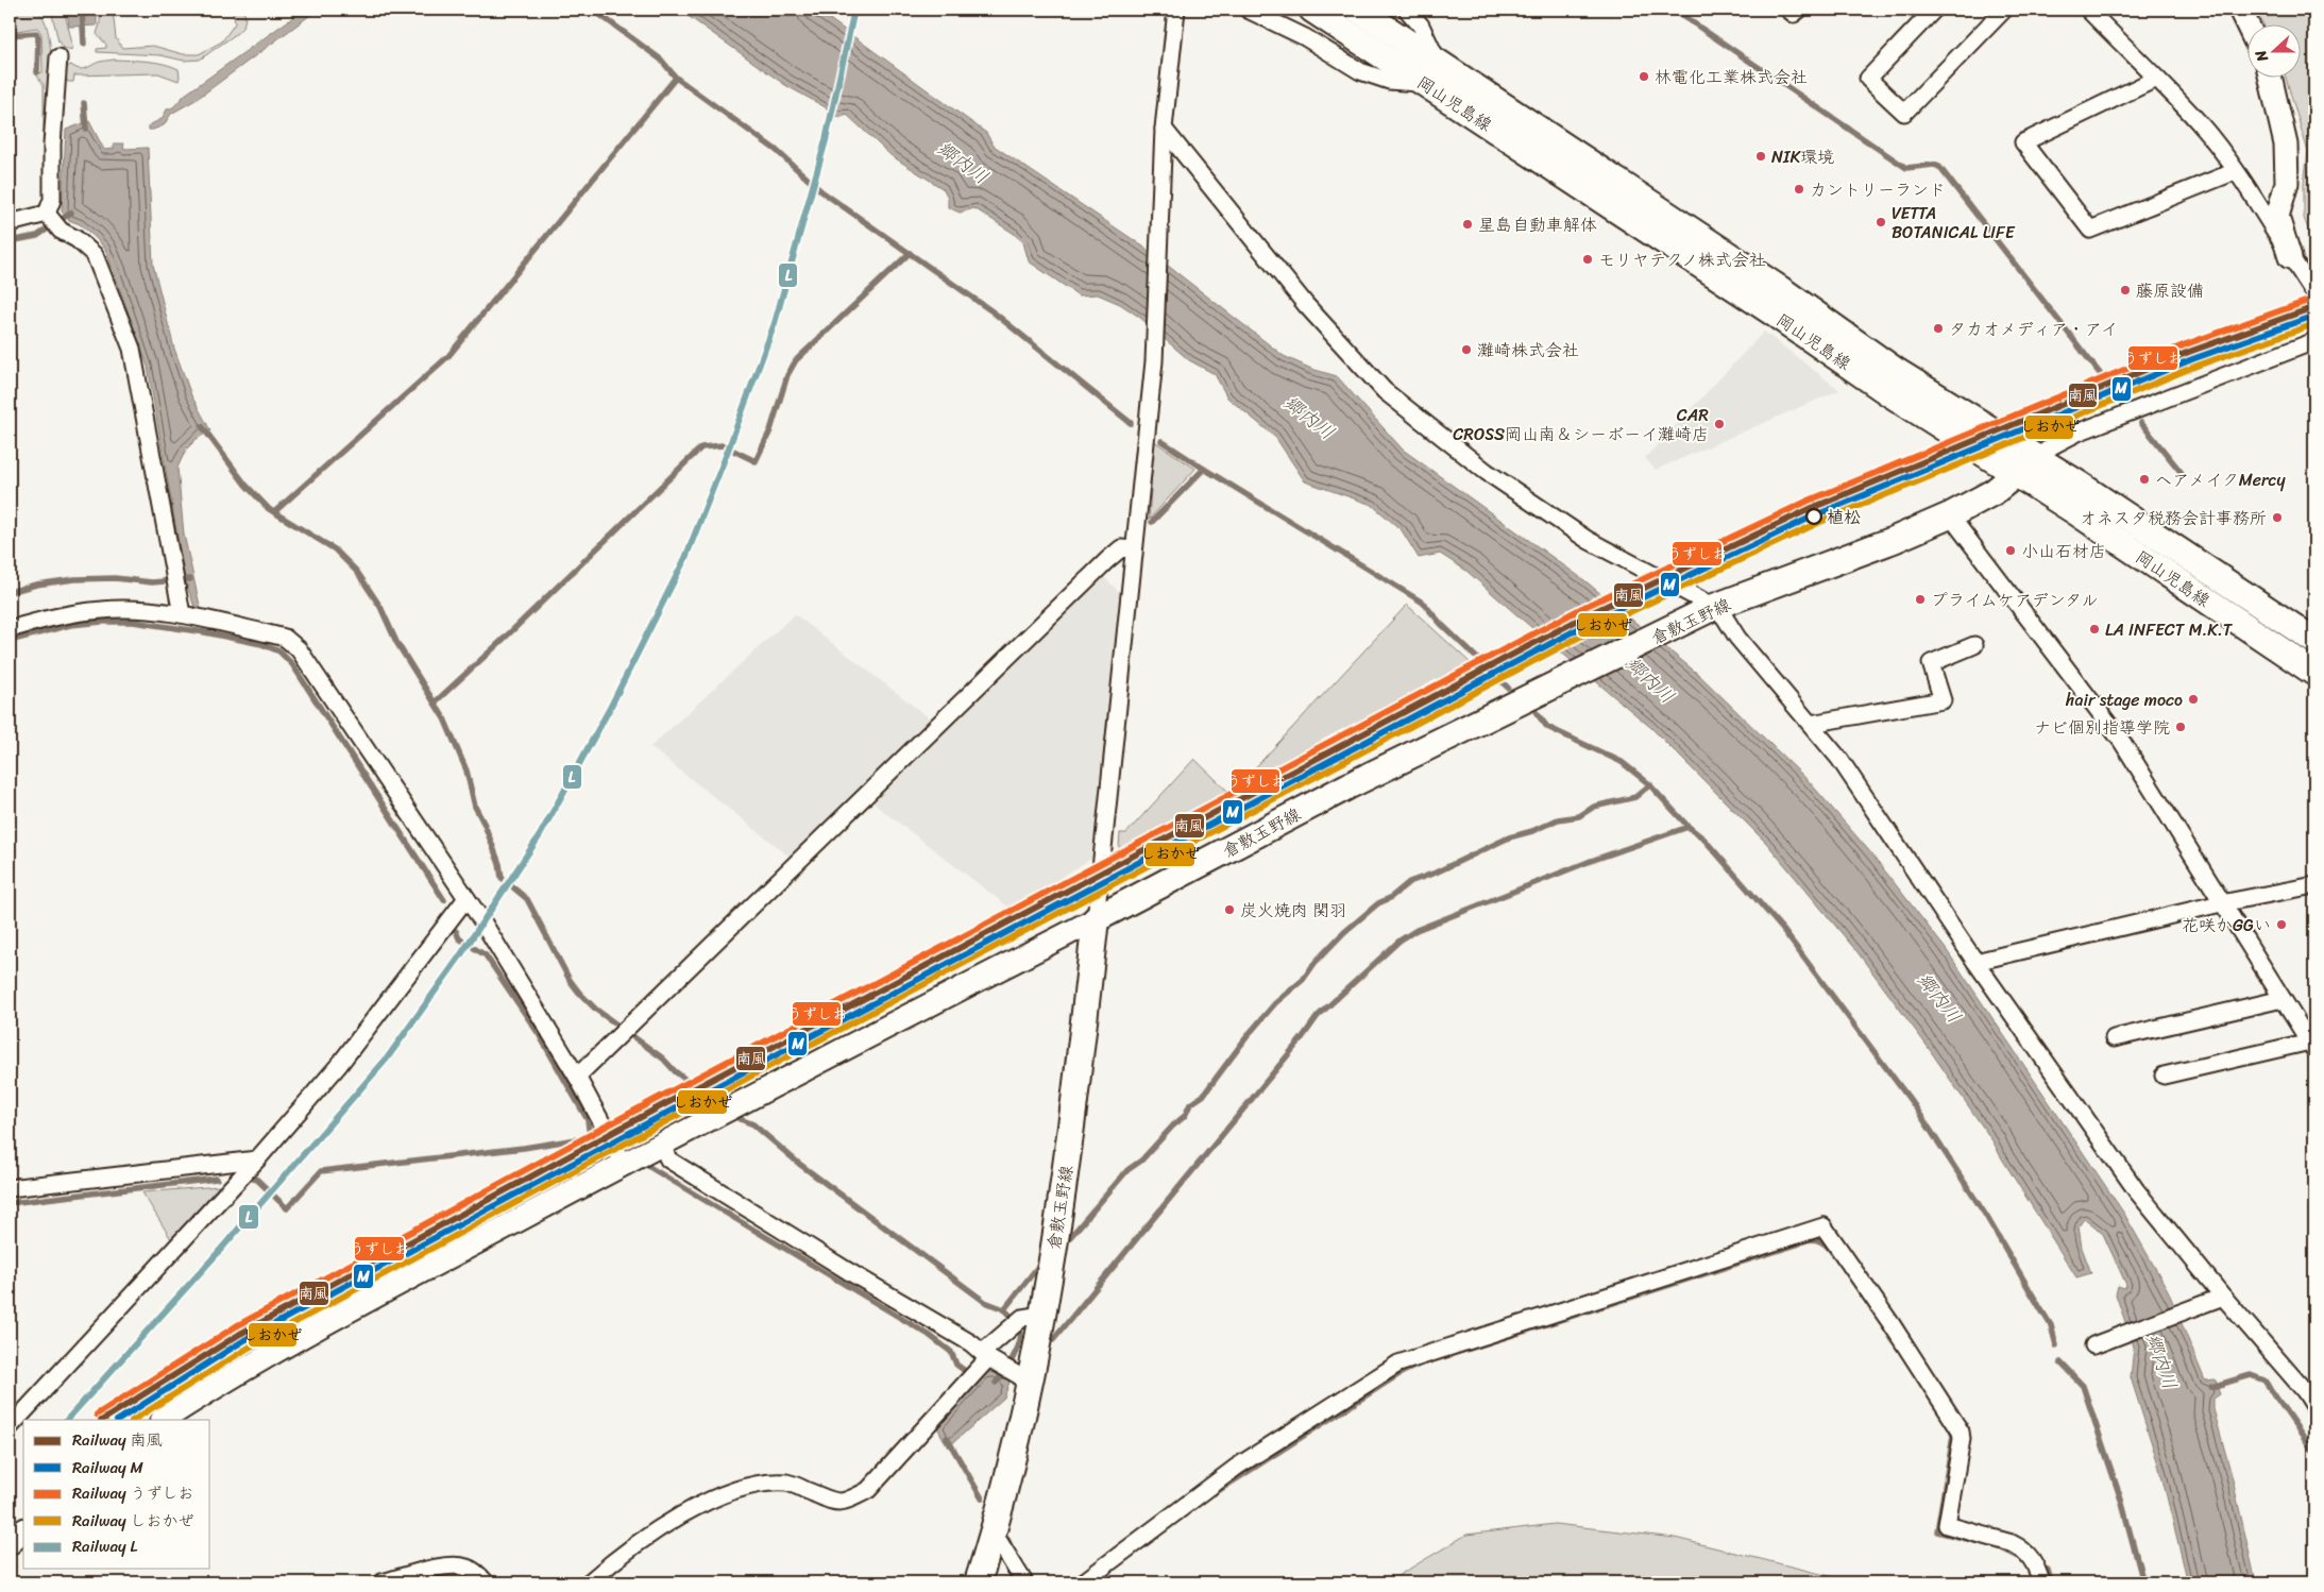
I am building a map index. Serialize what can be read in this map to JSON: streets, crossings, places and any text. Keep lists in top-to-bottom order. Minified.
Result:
{"streets":{"main road":["岡山児島線","倉敷玉野線"]},"crossings":[["岡山児島線","倉敷玉野線"]],"water":["郷内川"],"places":["林電化工業株式会社","NIK環境","カントリーランド","VETTA BOTANICAL LIFE","星島自動車解体","モリヤテクノ株式会社","藤原設備","タカオメディア・アイ","灘崎株式会社","CAR CROSS岡山南＆シーボーイ灘崎店","ヘアメイクMercy","植松","オネスタ税務会計事務所","小山石材店","プライムケアデンタル","LA INFECT M.K.T","hair stage moco","ナビ個別指導学院","炭火焼肉 関羽","花咲かGGい"],"lines":["rail line L","rail line うずしお","rail line 南風","rail line M","rail line しおかぜ"],"legend":["Railway 南風","Railway M","Railway うずしお","Railway しおかぜ","Railway L"],"north":"left"}
